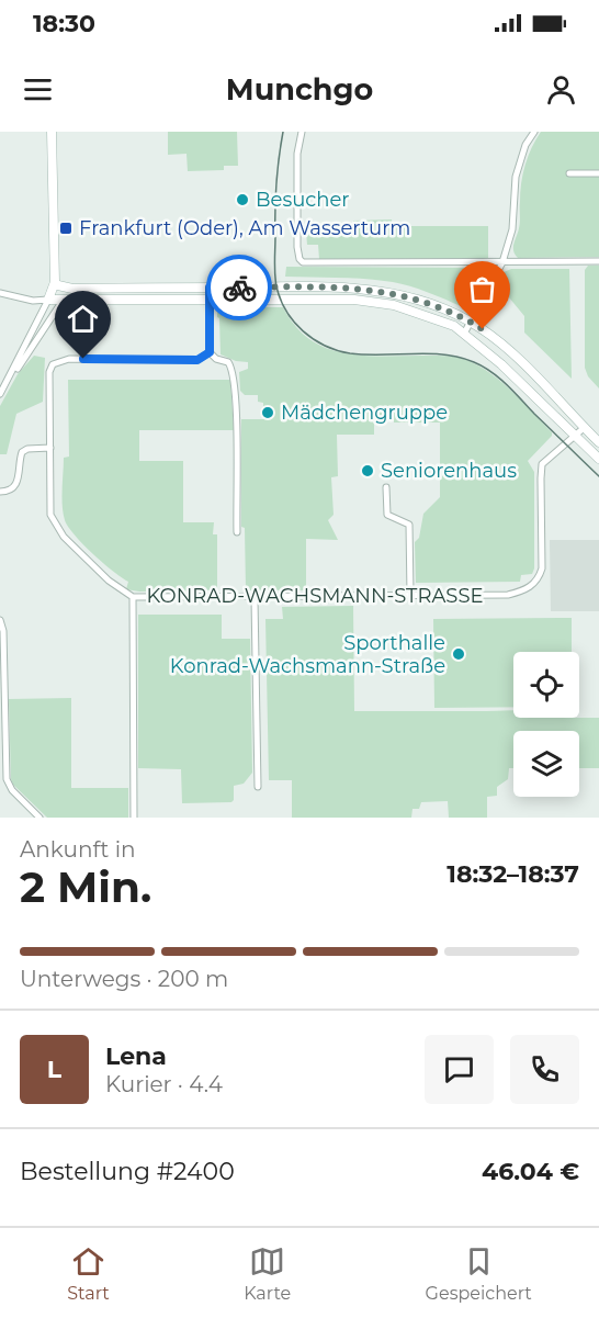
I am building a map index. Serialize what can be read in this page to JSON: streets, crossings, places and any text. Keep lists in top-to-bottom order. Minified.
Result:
{"streets":{"street":["KONRAD-WACHSMANN-STRASSE"]},"places":{"other":["Besucher","Mädchengruppe","Seniorenhaus","Sporthalle Konrad-Wachsmann-Straße"],"transit":["Frankfurt (Oder), Am Wasserturm"]},"page":{"status":"18:30","header":"Munchgo","heading":["2 Min.","Ankunft in","18:32–18:37"],"panel":["Lena","Kurier · 4.4","Bestellung #2400","46.04 €"],"bar":"Unterwegs · 200 m","round":"L","tabs":["Start","Karte","Gespeichert"]}}
